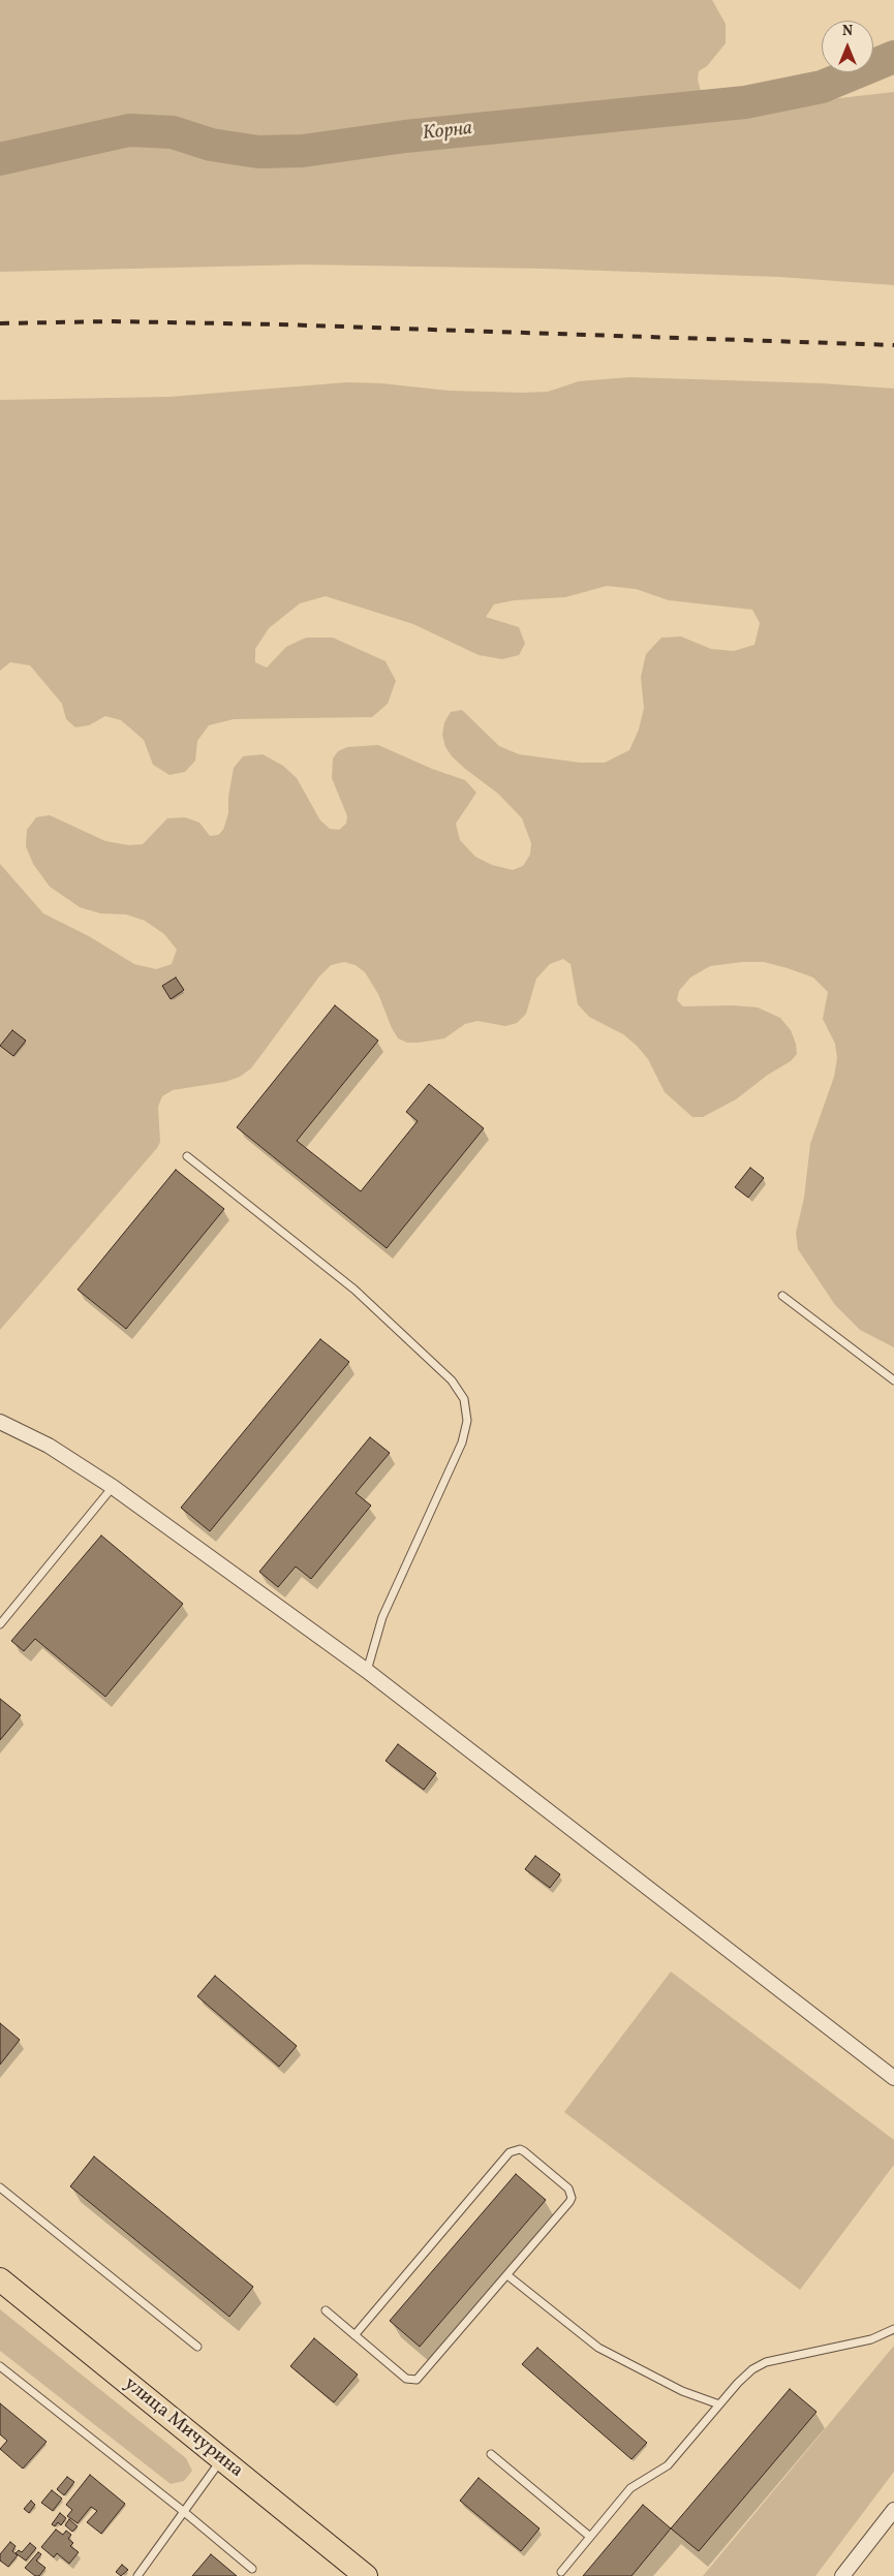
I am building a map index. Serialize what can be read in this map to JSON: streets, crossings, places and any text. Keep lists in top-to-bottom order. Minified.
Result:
{"streets":{"main road":["улица Мичурина"]},"water":["Корна"],"north":"top"}
